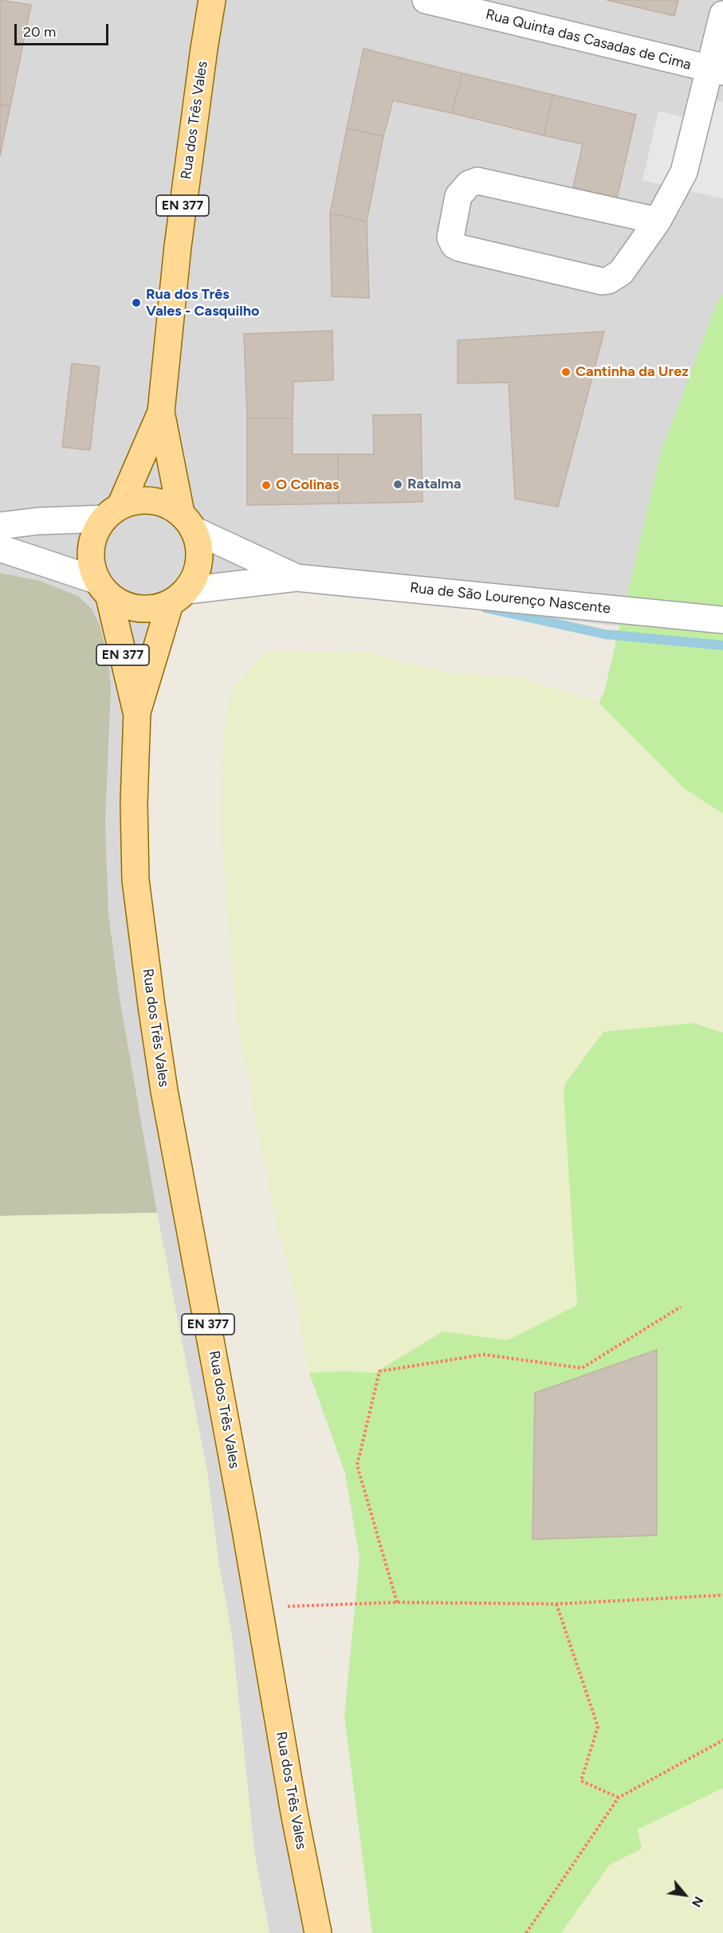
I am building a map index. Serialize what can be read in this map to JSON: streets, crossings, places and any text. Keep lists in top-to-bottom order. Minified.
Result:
{"streets":{"main road":["Rua dos Três Vales","EN 377"],"street":["Rua Quinta das Casadas de Cima","Rua de São Lourenço Nascente"]},"crossings":[["Rua dos Três Vales","Rua de São Lourenço Nascente"]],"places":["Rua dos Três Vales - Casquilho","Cantinha da Urez","Ratalma","O Colinas"],"scale_bar":"20 m","north":"bottom right"}
